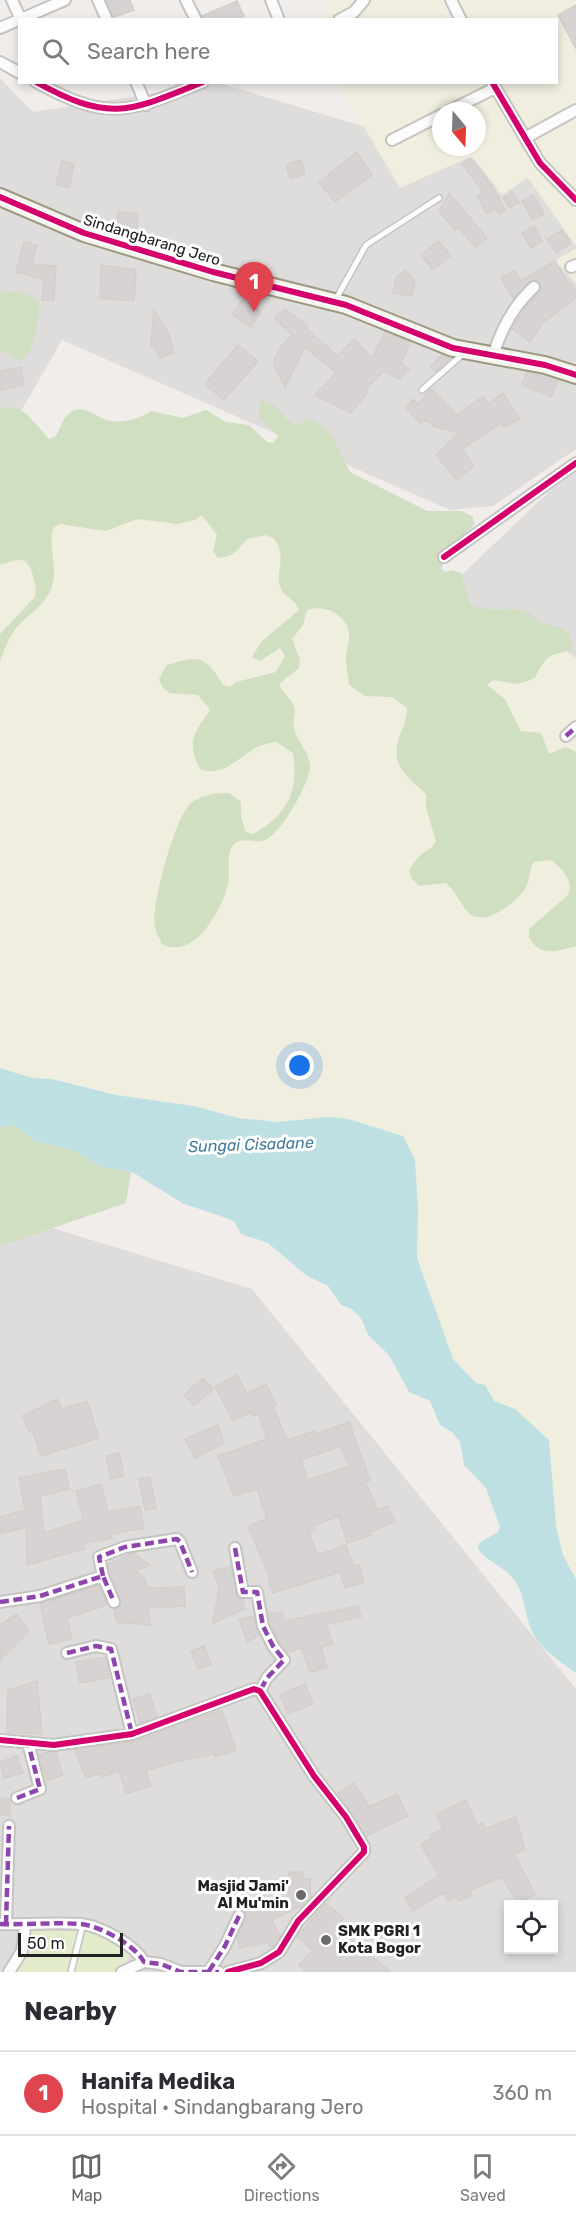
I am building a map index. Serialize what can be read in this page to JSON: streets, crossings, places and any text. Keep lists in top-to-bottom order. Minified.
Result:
{"streets":{"street":["Sindangbarang Jero"]},"water":["Sungai Cisadane"],"places":["Masjid Jami' Al Mu'min","SMK PGRI 1 Kota Bogor"],"scale_bar":"50 m","north":"bottom","page":{"search":"Search here","pins":"1","scale":"50 m","heading":"Nearby","list":[{"mark":"1","name":"Hanifa Medika","note":"Hospital · Sindangbarang Jero","value":"360 m"}],"nav":["Map","Directions","Saved"]}}
